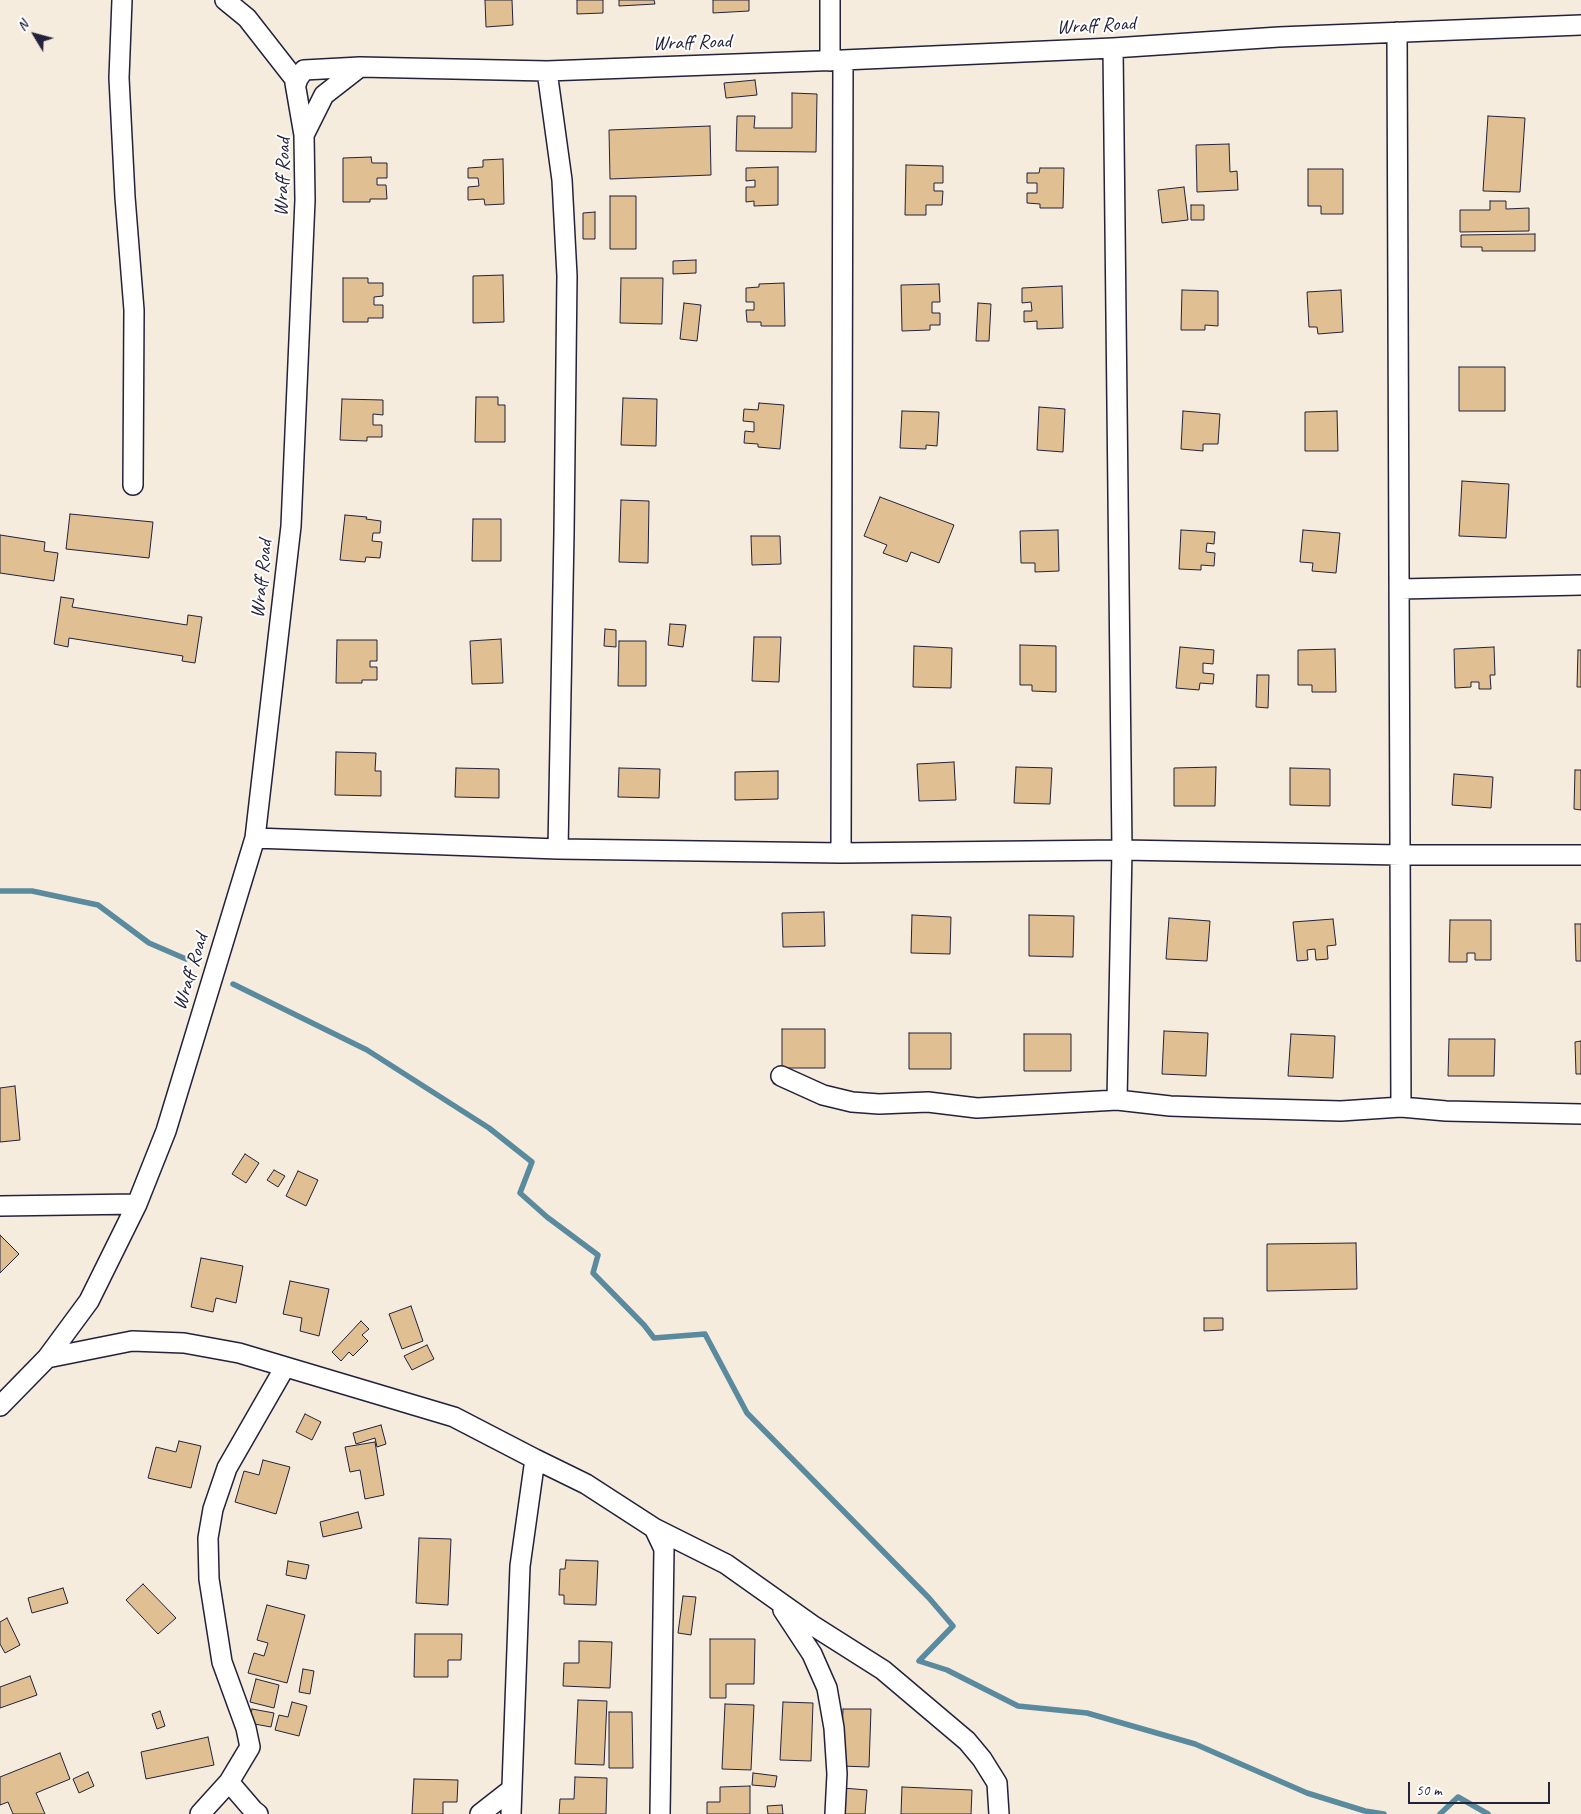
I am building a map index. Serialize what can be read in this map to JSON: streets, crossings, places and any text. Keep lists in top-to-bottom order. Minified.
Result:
{"streets":{"street":["Wraff Road"]},"scale_bar":"50 m","north":"top left"}
